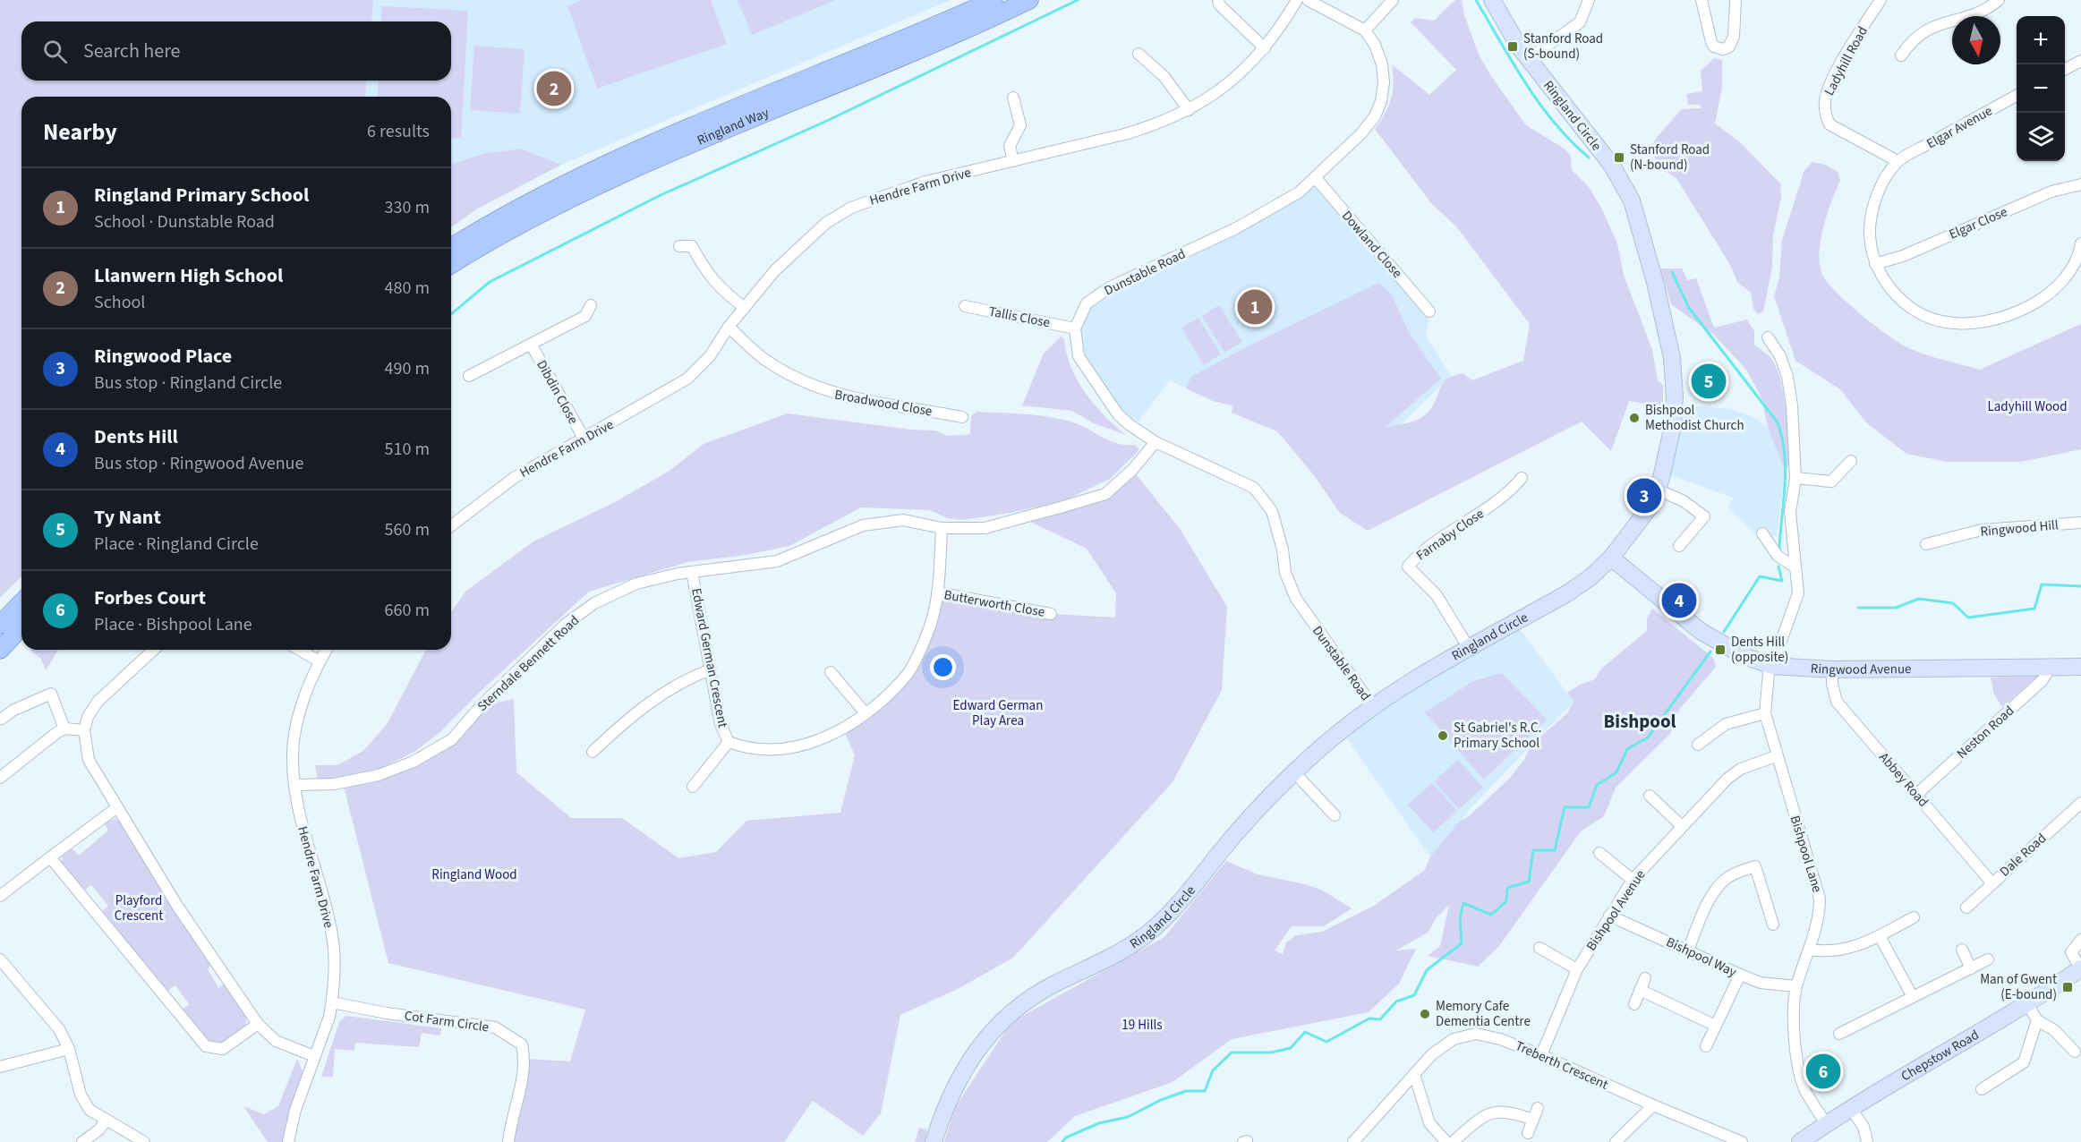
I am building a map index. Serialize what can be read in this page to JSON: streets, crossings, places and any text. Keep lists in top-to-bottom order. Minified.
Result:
{"streets":{"main road":["Ringland Way"],"street":["Ladyhill Road","Ringland Circle","Elgar Avenue","Hendre Farm Drive","Elgar Close","Dowland Close","Dunstable Road","Tallis Close","Dibdin Close","Broadwood Close","Ringwood Hill","Farnaby Close","Butterworth Close","Edward German Crescent","Sterndale Bennett Road","Ringwood Avenue","Neston Road","Abbey Road","Bishpool Lane","Dale Road","Bishpool Avenue","Bishpool Way","Cot Farm Circle","Chepstow Road","Treberth Crescent"]},"crossings":[["Ladyhill Road","Elgar Avenue"],["Ringland Circle","Dunstable Road"],["Ringland Circle","Farnaby Close"],["Ringland Circle","Ringwood Avenue"],["Hendre Farm Drive","Dibdin Close"],["Hendre Farm Drive","Broadwood Close"],["Hendre Farm Drive","Sterndale Bennett Road"],["Hendre Farm Drive","Cot Farm Circle"],["Dowland Close","Dunstable Road"],["Dunstable Road","Tallis Close"],["Dunstable Road","Sterndale Bennett Road"],["Butterworth Close","Edward German Crescent"],["Edward German Crescent","Sterndale Bennett Road"],["Ringwood Avenue","Neston Road"],["Ringwood Avenue","Abbey Road"],["Ringwood Avenue","Bishpool Lane"],["Neston Road","Abbey Road"],["Abbey Road","Dale Road"],["Bishpool Lane","Bishpool Avenue"],["Bishpool Lane","Bishpool Way"],["Bishpool Lane","Chepstow Road"],["Bishpool Avenue","Bishpool Way"],["Bishpool Avenue","Treberth Crescent"]],"districts":["Bishpool"],"parks":["Ladyhill Wood","Edward German Play Area","Ringland Wood","Playford Crescent","19 Hills"],"places":{"transit":["Stanford Road (S-bound)","Stanford Road (N-bound)","Dents Hill (opposite)","Man of Gwent (E-bound)"],"other":["Bishpool Methodist Church","St Gabriel's R.C. Primary School","Memory Cafe Dementia Centre"]},"north":"bottom","page":{"map_buttons":["+","−"],"search":"Search here","pins":["2","1","5","3","4","6"],"heading":["Nearby","6 results"],"list":[{"mark":"1","name":"Ringland Primary School","note":"School · Dunstable Road","value":"330 m"},{"mark":"2","name":"Llanwern High School","note":"School","value":"480 m"},{"mark":"3","name":"Ringwood Place","note":"Bus stop · Ringland Circle","value":"490 m"},{"mark":"4","name":"Dents Hill","note":"Bus stop · Ringwood Avenue","value":"510 m"},{"mark":"5","name":"Ty Nant","note":"Place · Ringland Circle","value":"560 m"},{"mark":"6","name":"Forbes Court","note":"Place · Bishpool Lane","value":"660 m"}]}}
